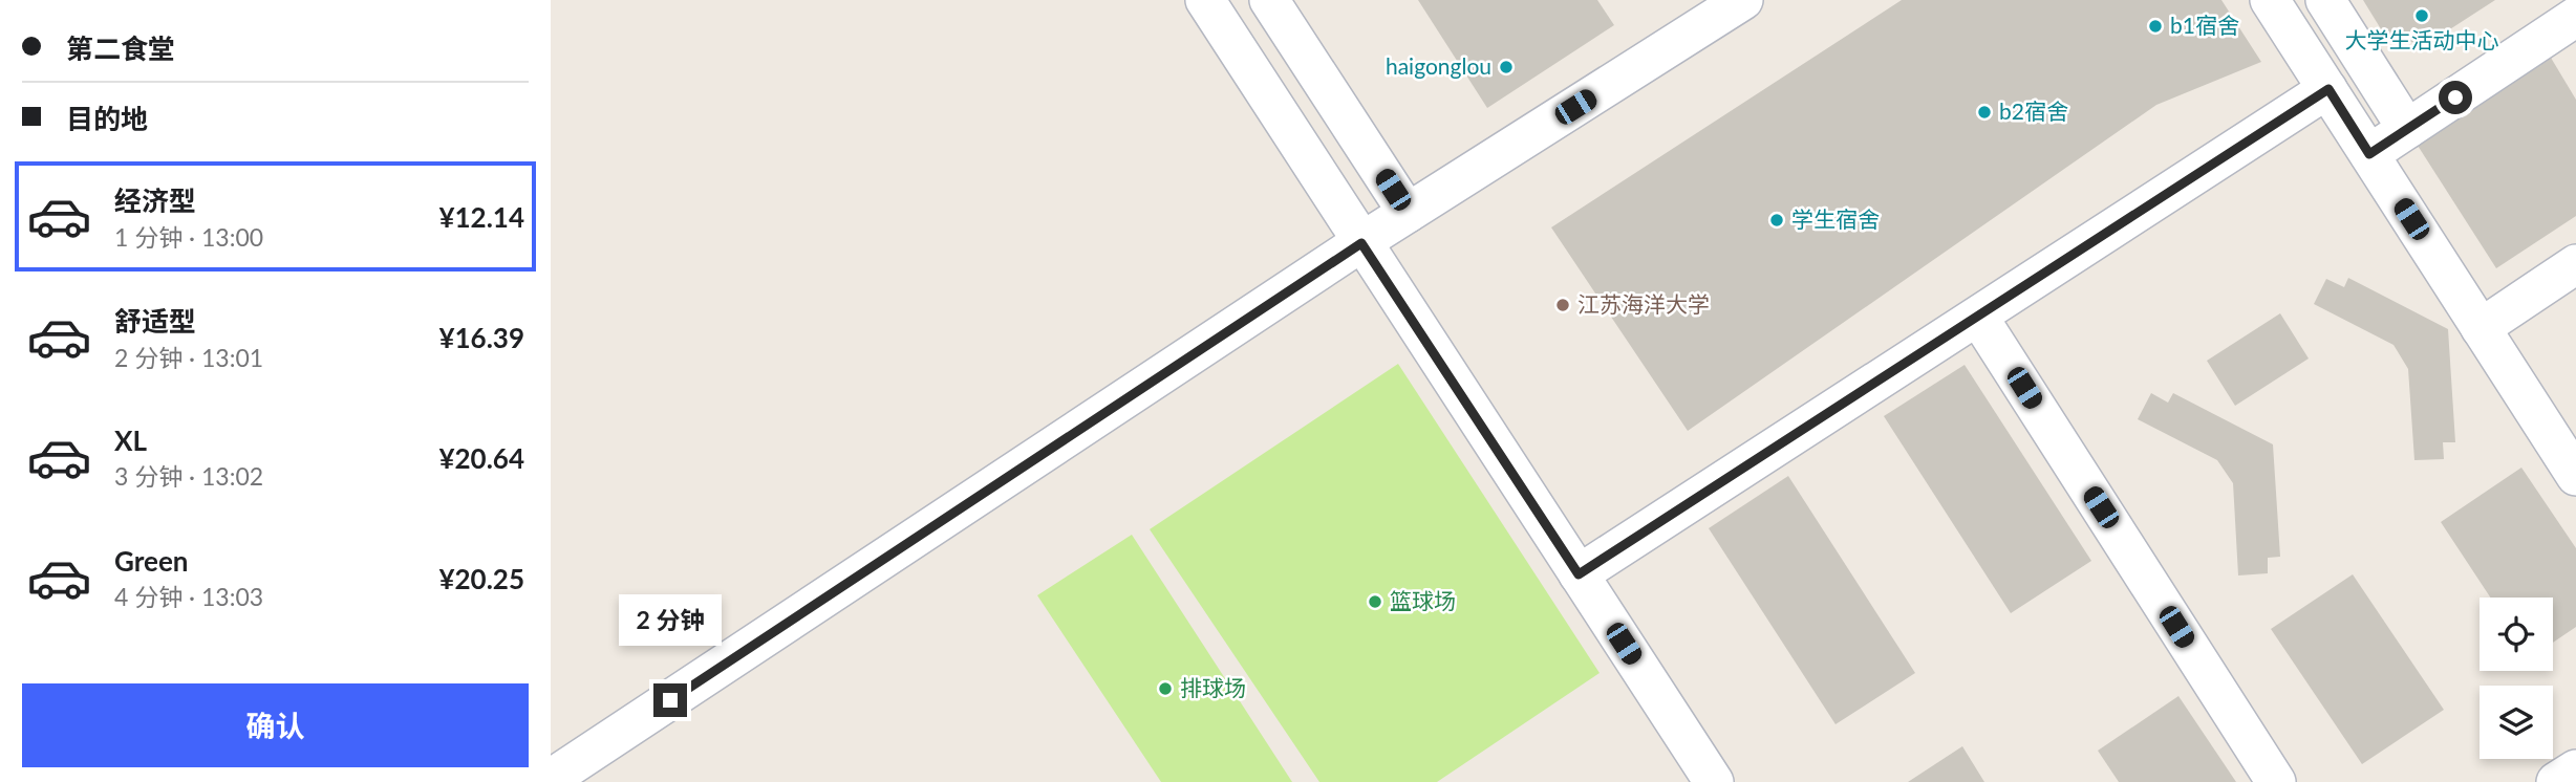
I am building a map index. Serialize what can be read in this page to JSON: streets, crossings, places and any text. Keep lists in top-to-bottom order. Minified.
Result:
{"places":["大学生活动中心","b1宿舍","haigonglou","b2宿舍","学生宿舍","江苏海洋大学","篮球场","排球场"],"page":{"banner":["第二食堂","目的地"],"list":[{"name":"经济型","note":"1 分钟 · 13:00","value":"¥12.14"},{"name":"舒适型","note":"2 分钟 · 13:01","value":"¥16.39"},{"name":"XL","note":"3 分钟 · 13:02","value":"¥20.64"},{"name":"Green","note":"4 分钟 · 13:03","value":"¥20.25"}],"bubble":"2 分钟","buttons":"确认"}}
